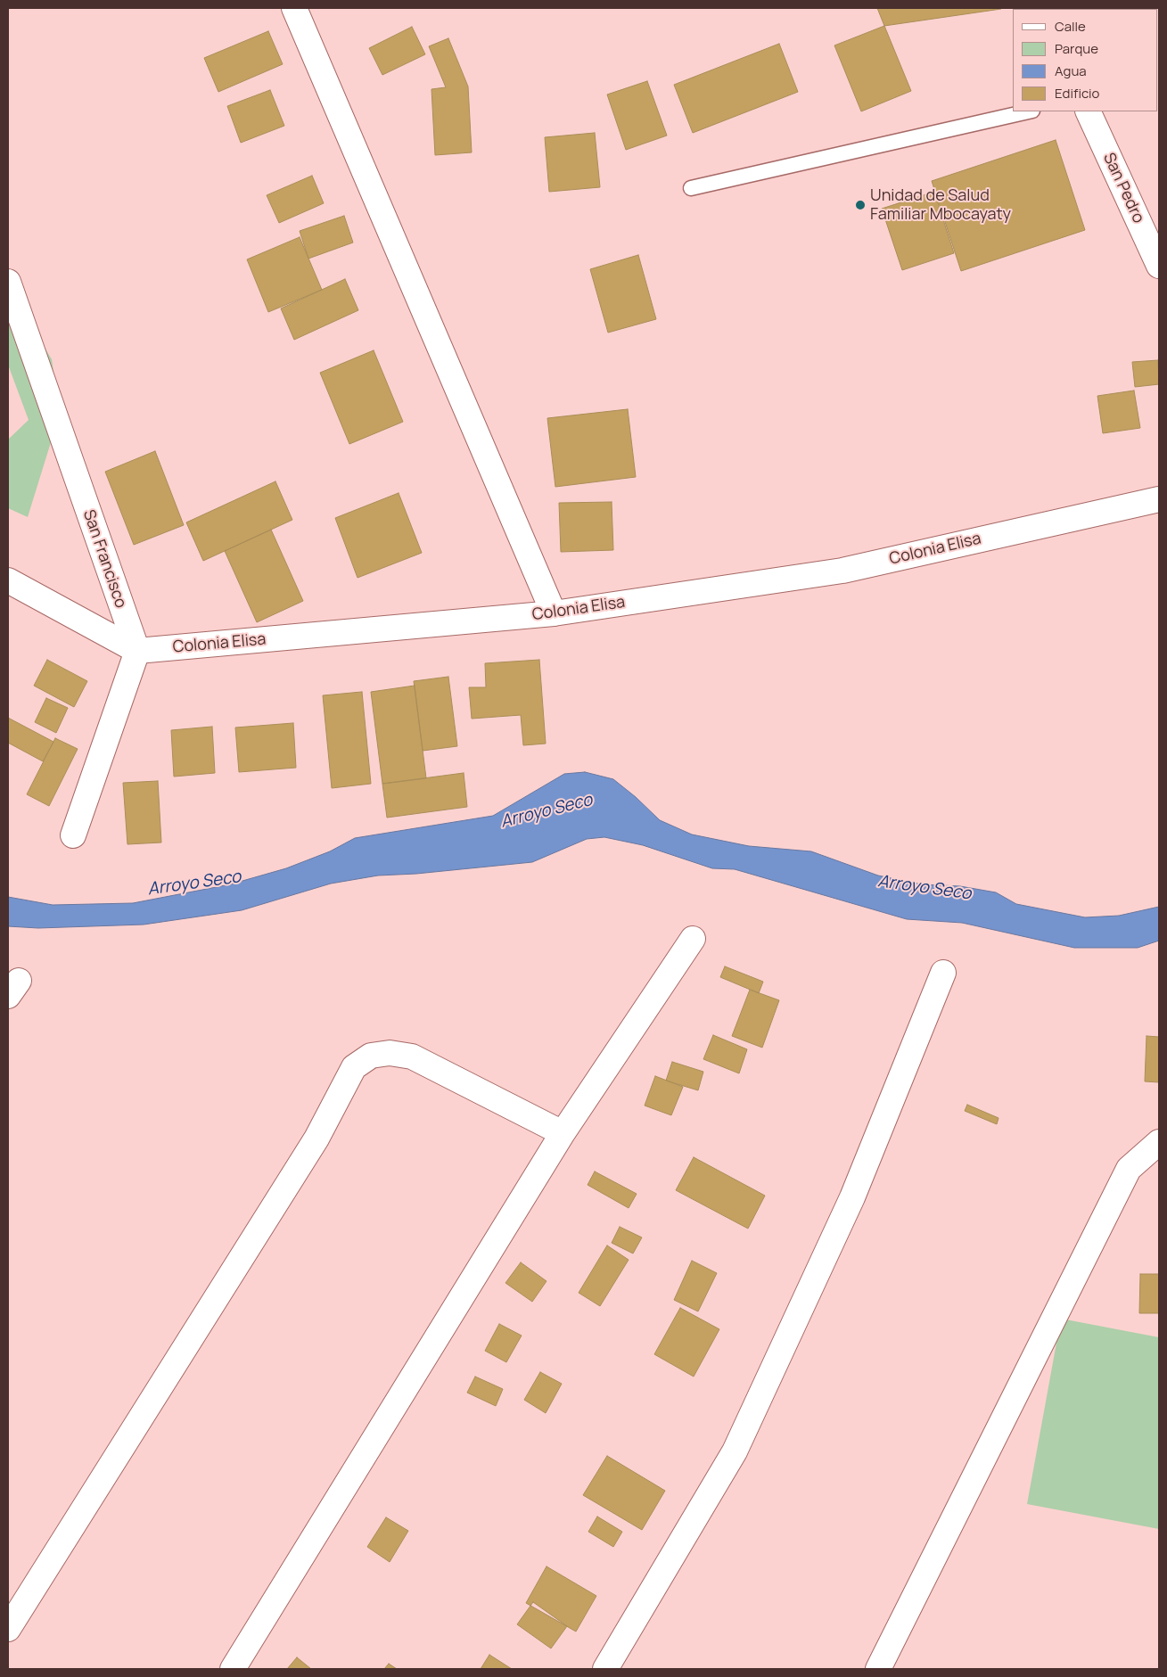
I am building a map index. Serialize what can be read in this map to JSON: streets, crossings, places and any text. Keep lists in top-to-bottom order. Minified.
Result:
{"streets":{"street":["San Pedro","Colonia Elisa","San Francisco"]},"crossings":[["Colonia Elisa","San Francisco"]],"water":["Arroyo Seco"],"places":["Unidad de Salud Familiar Mbocayaty"],"legend":["Calle","Parque","Agua","Edificio"]}
